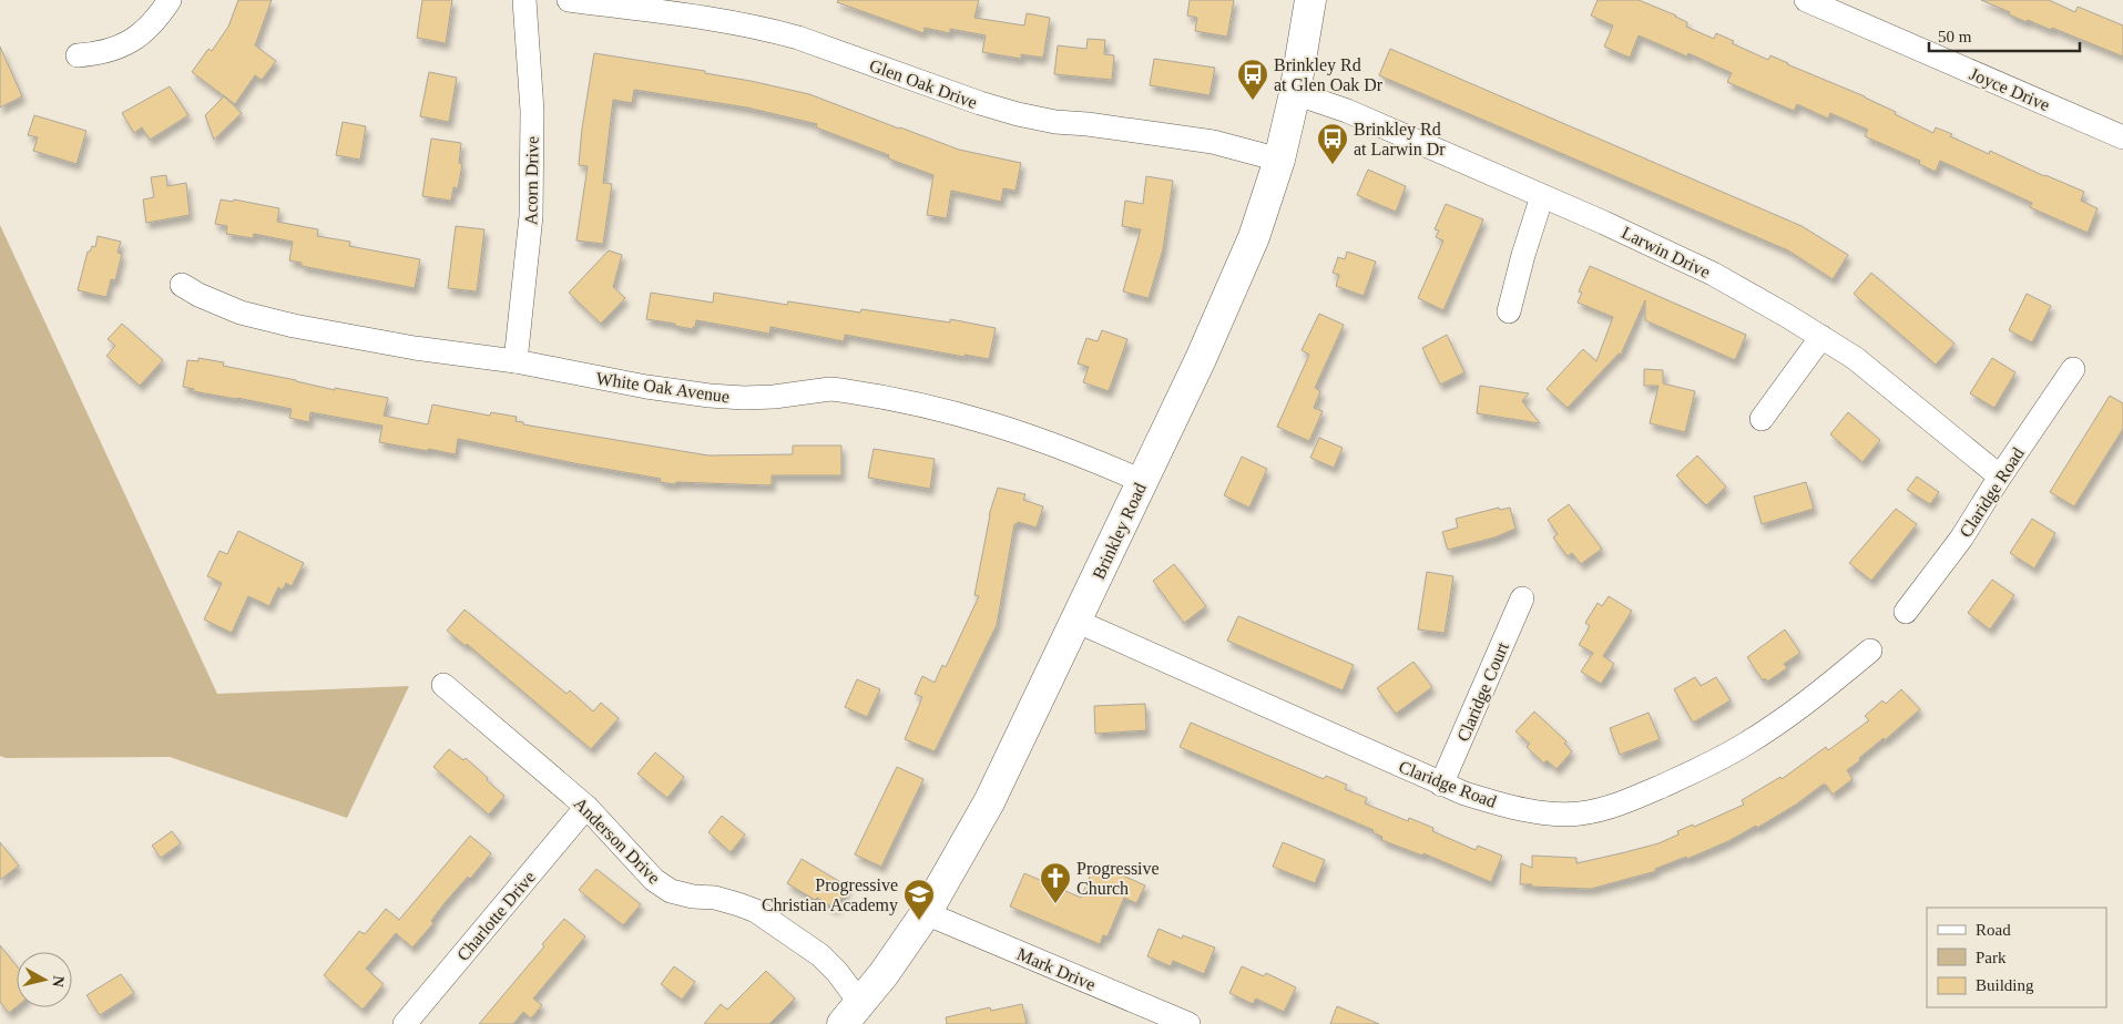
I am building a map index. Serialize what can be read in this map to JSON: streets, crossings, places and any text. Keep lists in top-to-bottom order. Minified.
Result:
{"streets":{"main road":["Brinkley Road"],"street":["Glen Oak Drive","Joyce Drive","Acorn Drive","Larwin Drive","White Oak Avenue","Claridge Road","Claridge Court","Anderson Drive","Charlotte Drive","Mark Drive"]},"crossings":[["Glen Oak Drive","Brinkley Road"],["Acorn Drive","White Oak Avenue"],["Larwin Drive","Claridge Road"],["Larwin Drive","Brinkley Road"],["White Oak Avenue","Brinkley Road"],["Claridge Road","Brinkley Road"],["Claridge Road","Claridge Court"],["Brinkley Road","Anderson Drive"],["Brinkley Road","Mark Drive"],["Anderson Drive","Charlotte Drive"]],"places":{"bus stop":["Brinkley Rd at Glen Oak Dr","Brinkley Rd at Larwin Dr"],"church":["Progressive Church"],"school or university":["Progressive Christian Academy"]},"legend":["Road","Park","Building"],"scale_bar":"50 m","north":"right"}
